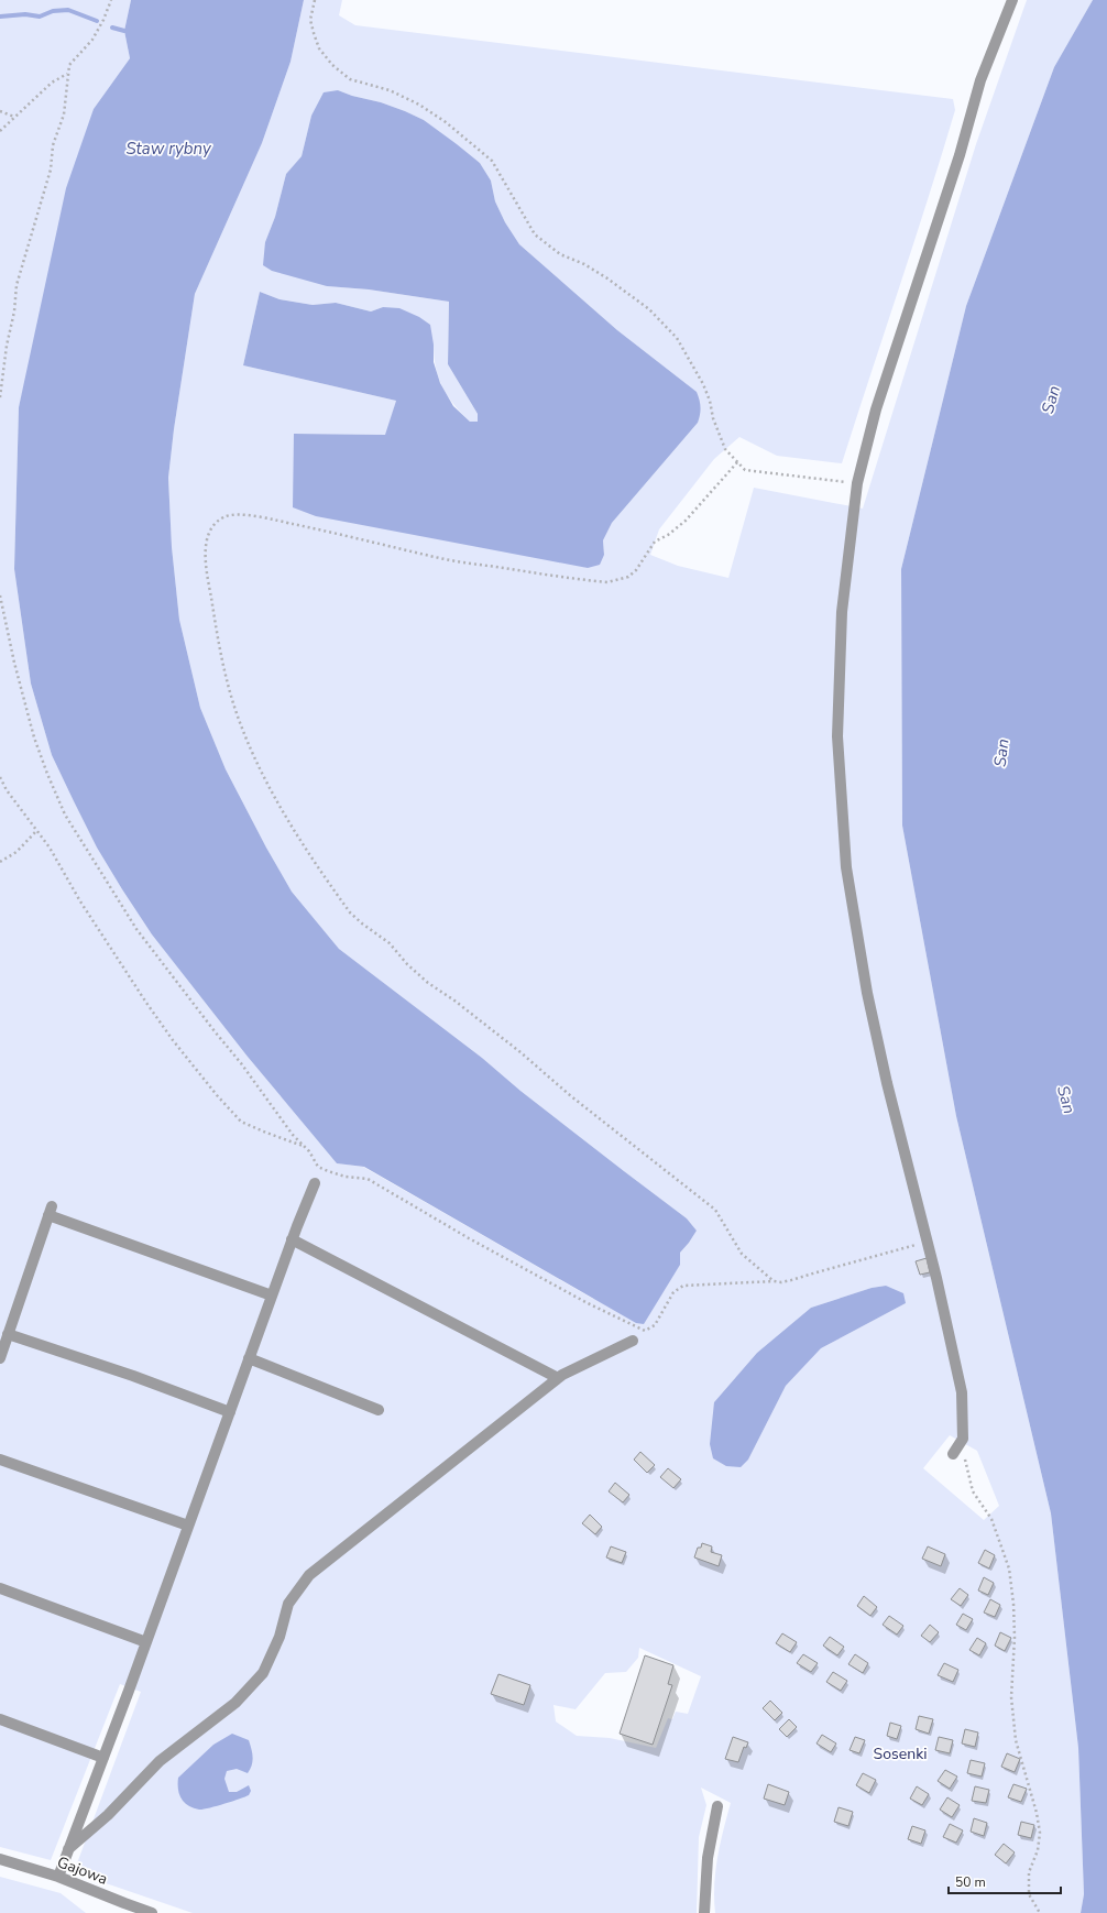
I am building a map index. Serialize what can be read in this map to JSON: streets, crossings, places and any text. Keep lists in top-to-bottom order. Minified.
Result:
{"streets":{"street":["Gajowa"]},"water":["Staw rybny","San"],"parks":["Sosenki"],"scale_bar":"50 m"}
